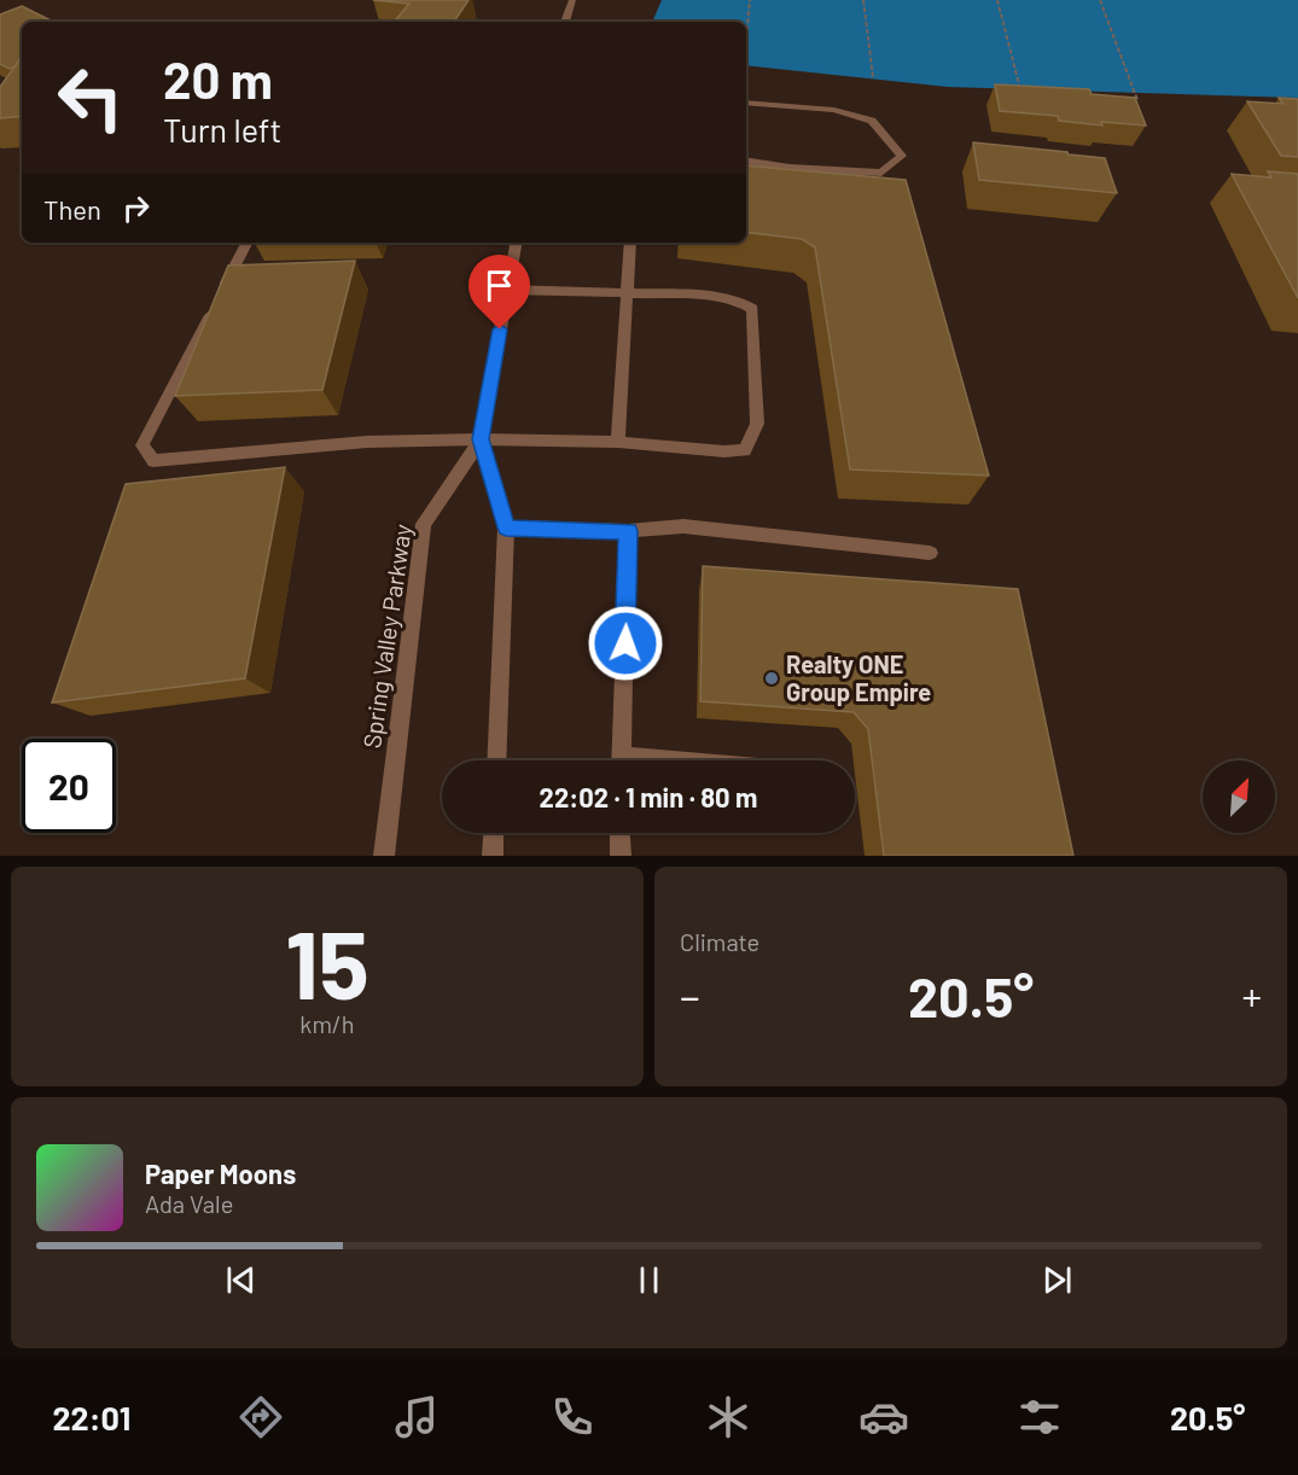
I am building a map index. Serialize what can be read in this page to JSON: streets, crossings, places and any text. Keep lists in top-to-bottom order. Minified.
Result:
{"streets":{"street":["Spring Valley Parkway"]},"places":["Realty ONE Group Empire"],"north":"top right","page":{"turn":["20 m","Turn left"],"then":"Then","limit":"20","trip":"22:02 · 1 min · 80 m","tile":[["15","km/h"],"Climate"],"heat":["−","20.5°","+"],"song":["Paper Moons","Ada Vale"],"tabs":["22:01","20.5°"]}}
